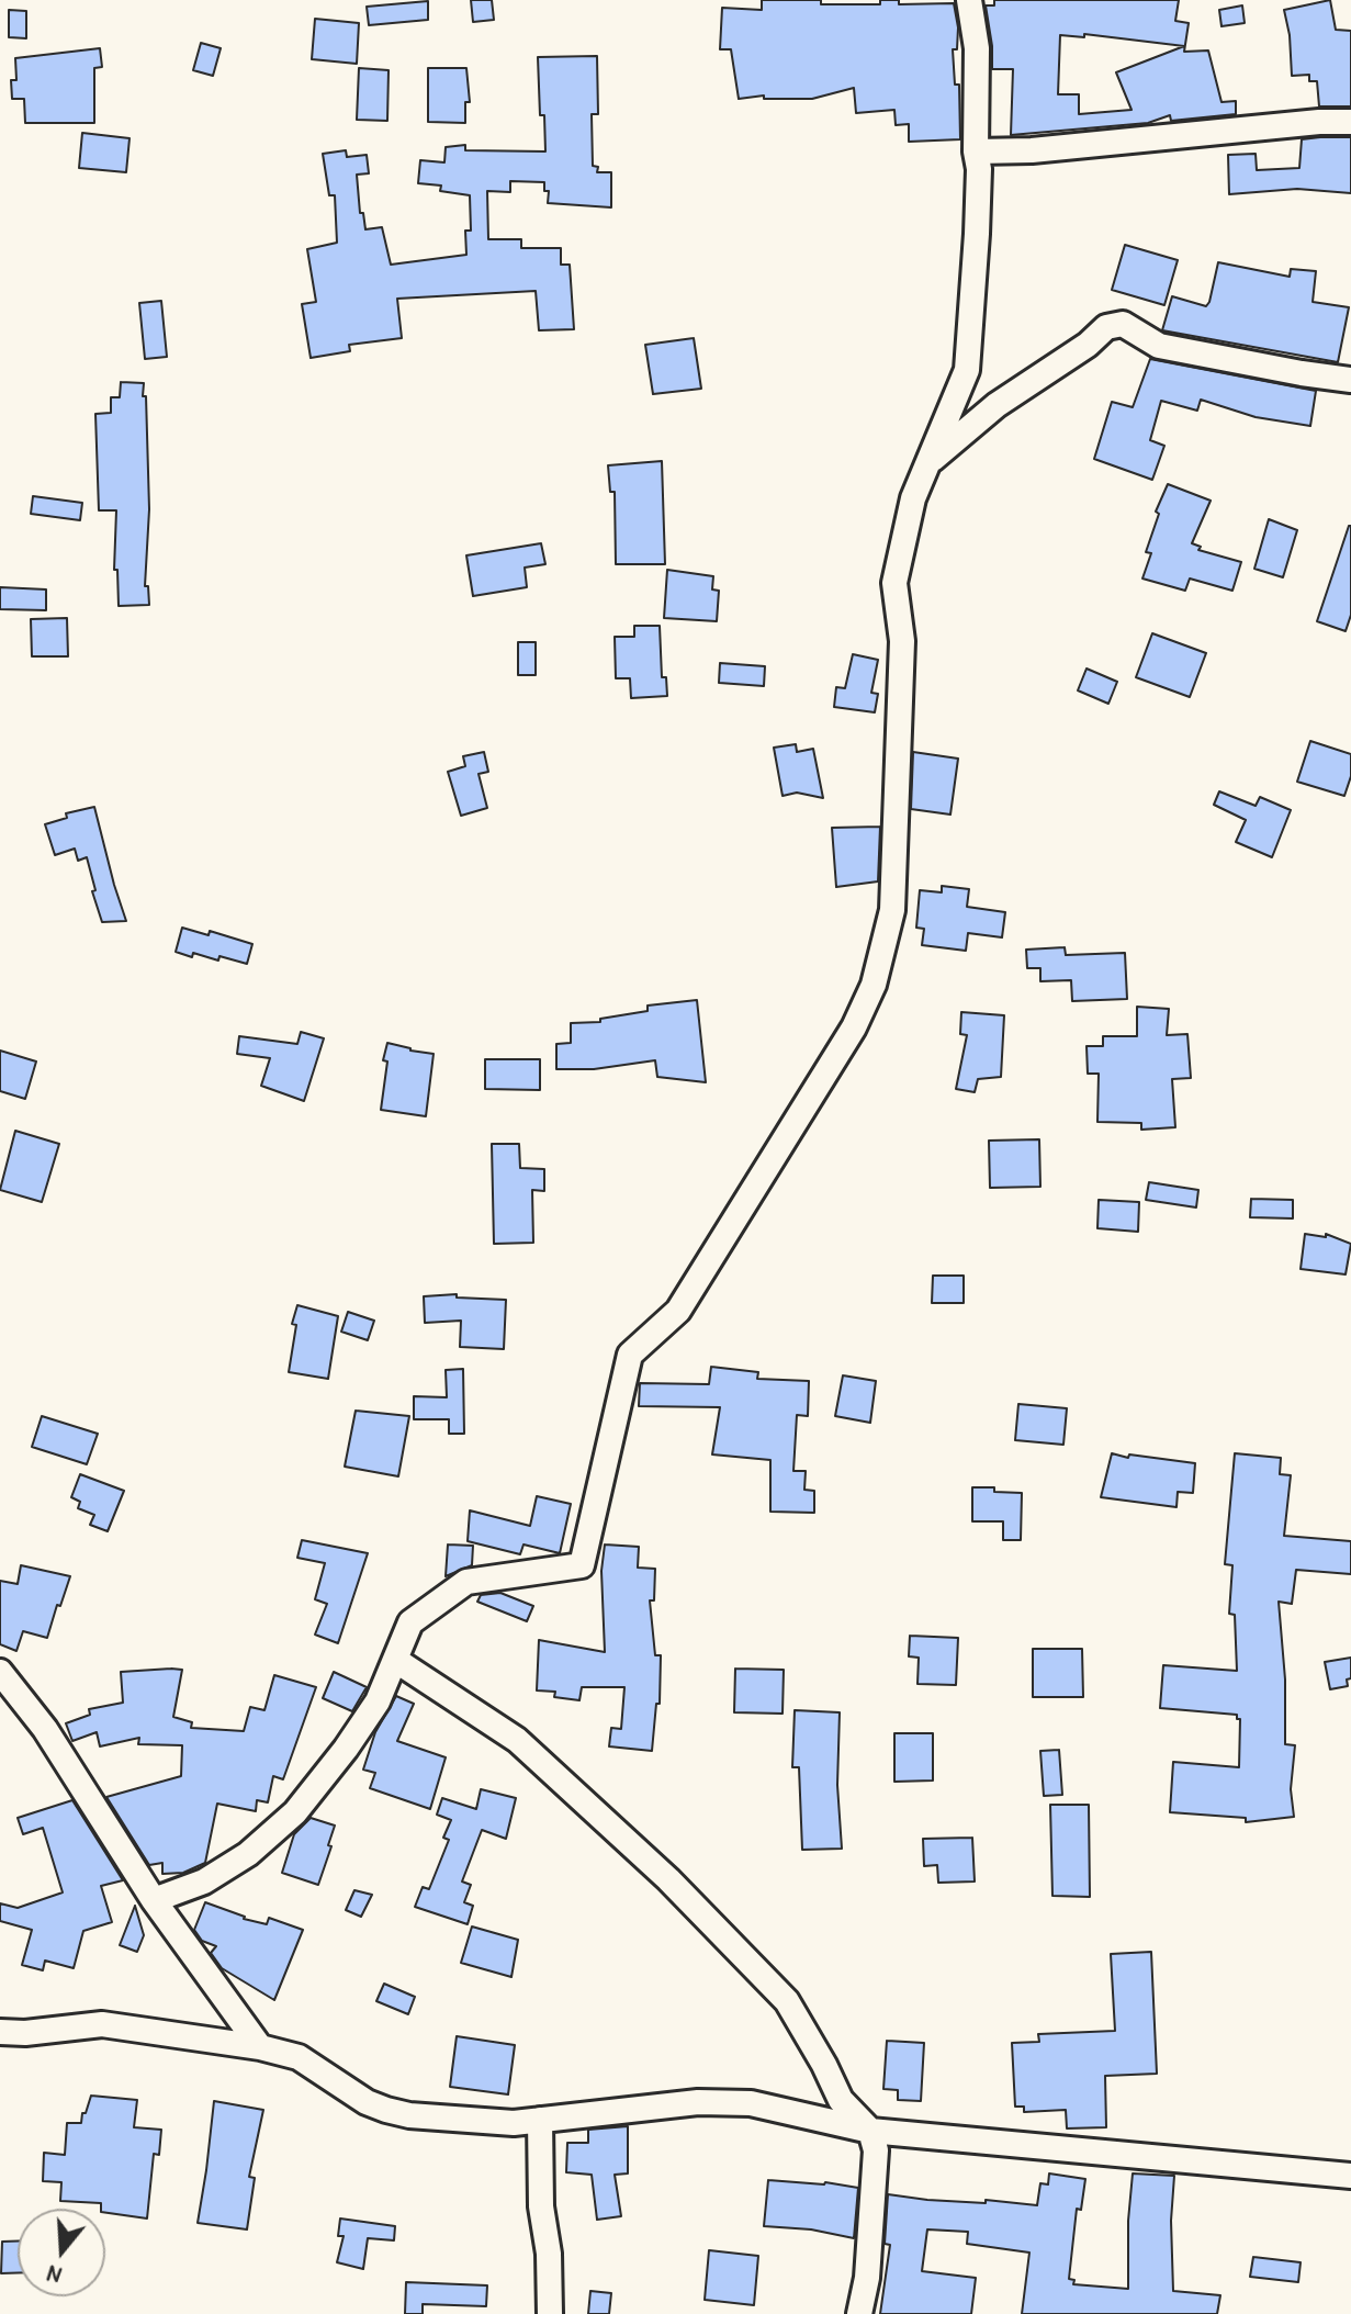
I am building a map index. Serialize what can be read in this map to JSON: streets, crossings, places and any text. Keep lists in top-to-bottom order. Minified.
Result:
{"north":"bottom"}
